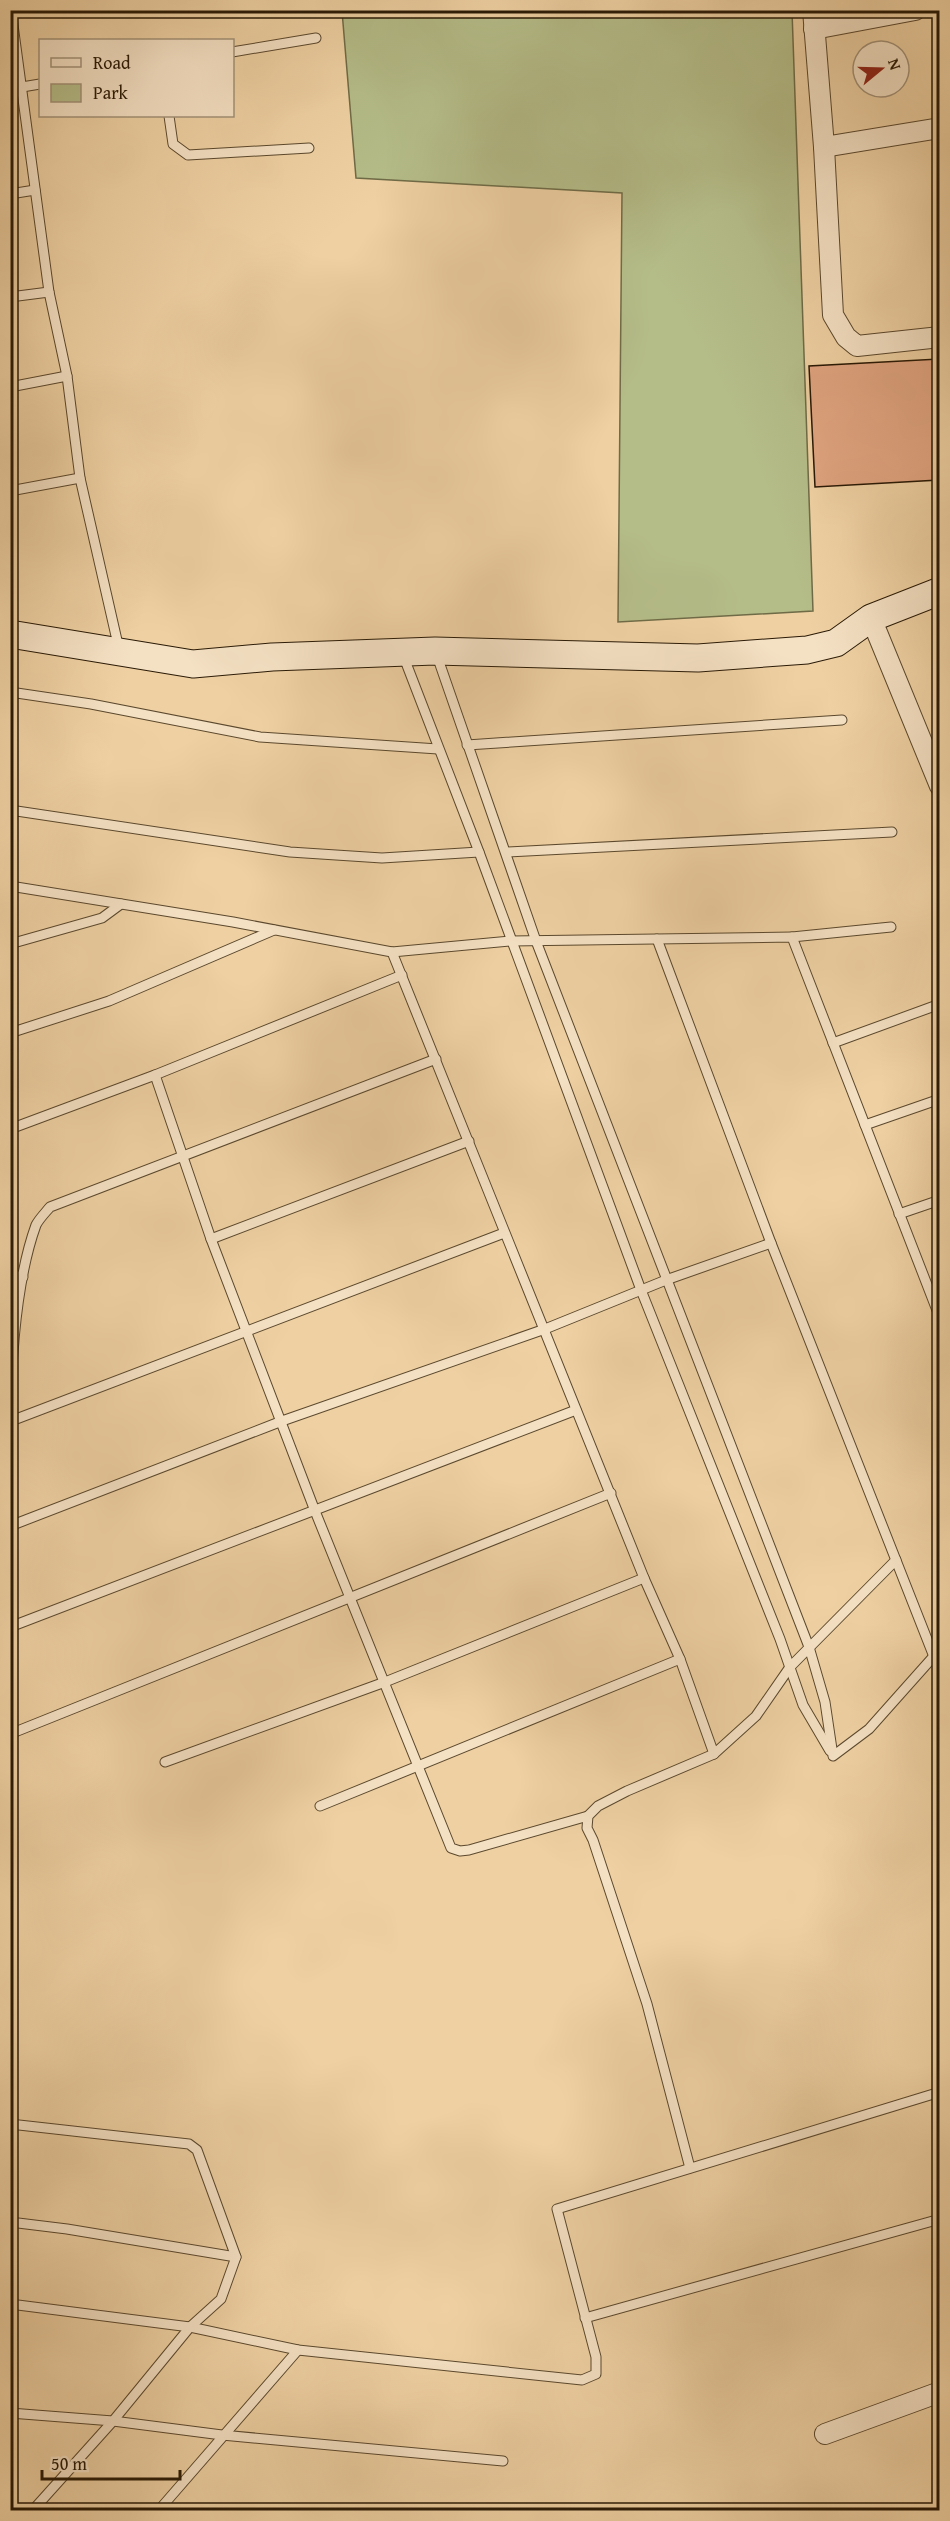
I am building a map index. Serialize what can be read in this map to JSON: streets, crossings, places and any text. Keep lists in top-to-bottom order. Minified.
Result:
{"legend":["Road","Park"],"scale_bar":"50 m","north":"right"}
